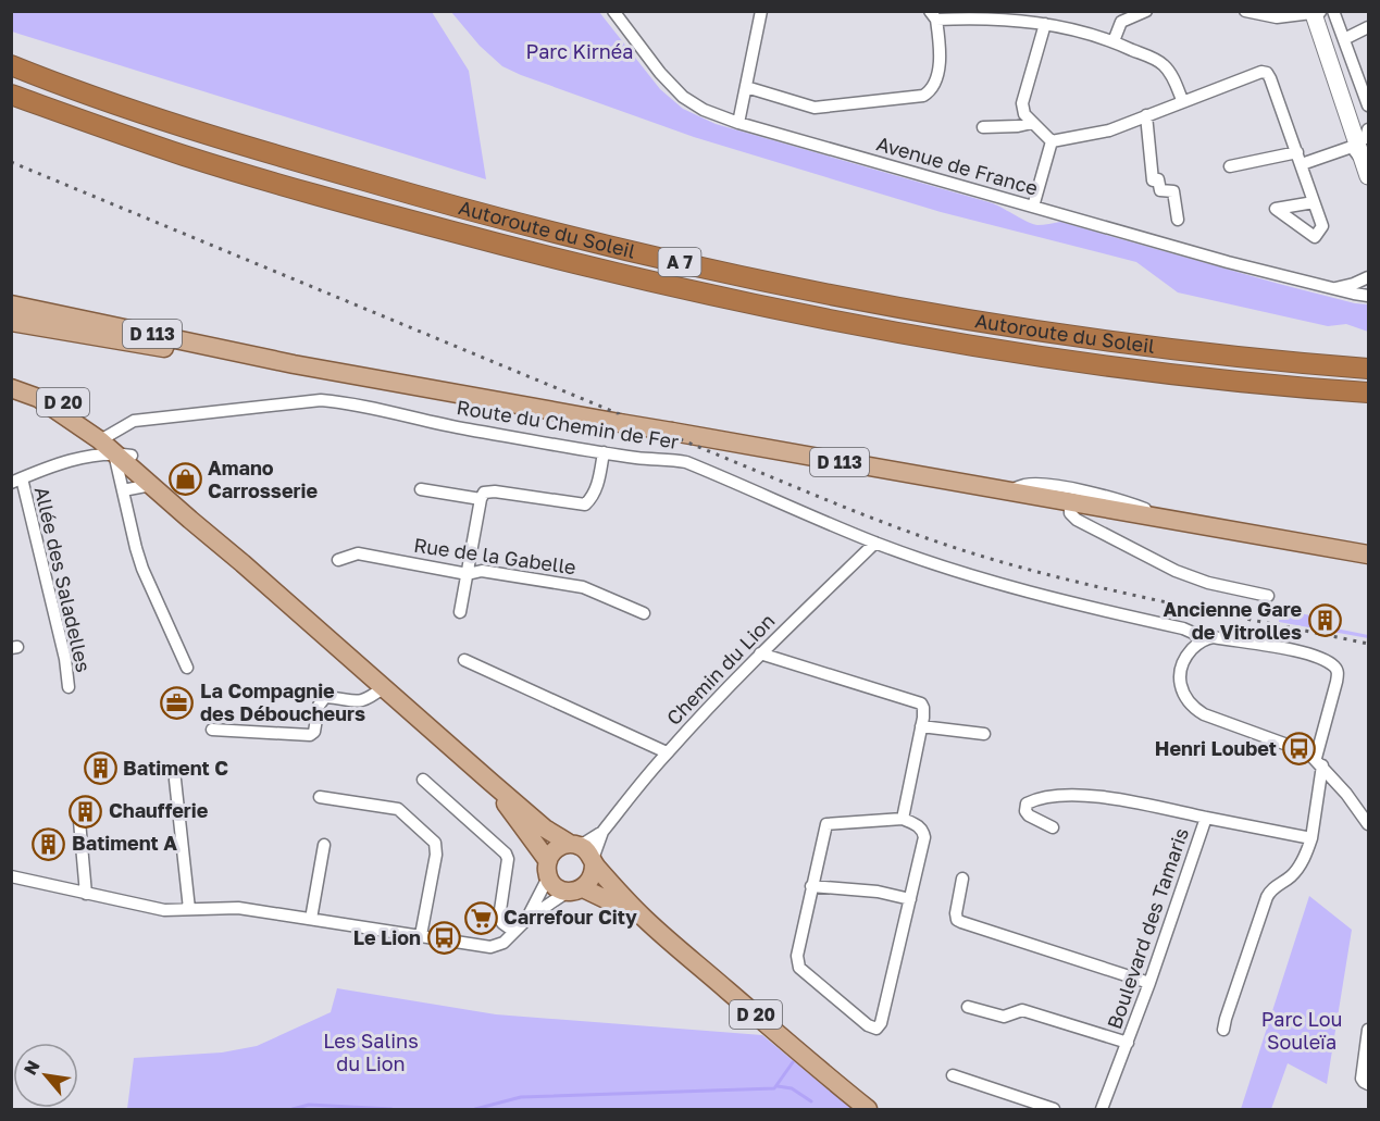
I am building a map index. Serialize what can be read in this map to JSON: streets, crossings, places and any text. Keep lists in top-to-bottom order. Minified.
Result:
{"streets":{"highway":["Autoroute du Soleil","A 7"],"main road":["D 113","D 20"],"street":["Avenue de France","Route du Chemin de Fer","Rue de la Gabelle","Allée des Saladelles","Chemin du Lion","Boulevard des Tamaris"]},"crossings":[["D 20","Route du Chemin de Fer"],["D 20","Chemin du Lion"],["Route du Chemin de Fer","Allée des Saladelles"],["Route du Chemin de Fer","Chemin du Lion"]],"parks":["Parc Kirnéa","Parc Lou Souleïa","Les Salins du Lion"],"places":{"shop":["Amano Carrosserie"],"building":["Ancienne Gare de Vitrolles","Batiment C","Chaufferie","Batiment A"],"office":["La Compagnie des Déboucheurs"],"bus stop":["Henri Loubet","Le Lion"],"supermarket":["Carrefour City"]},"north":"top left"}
